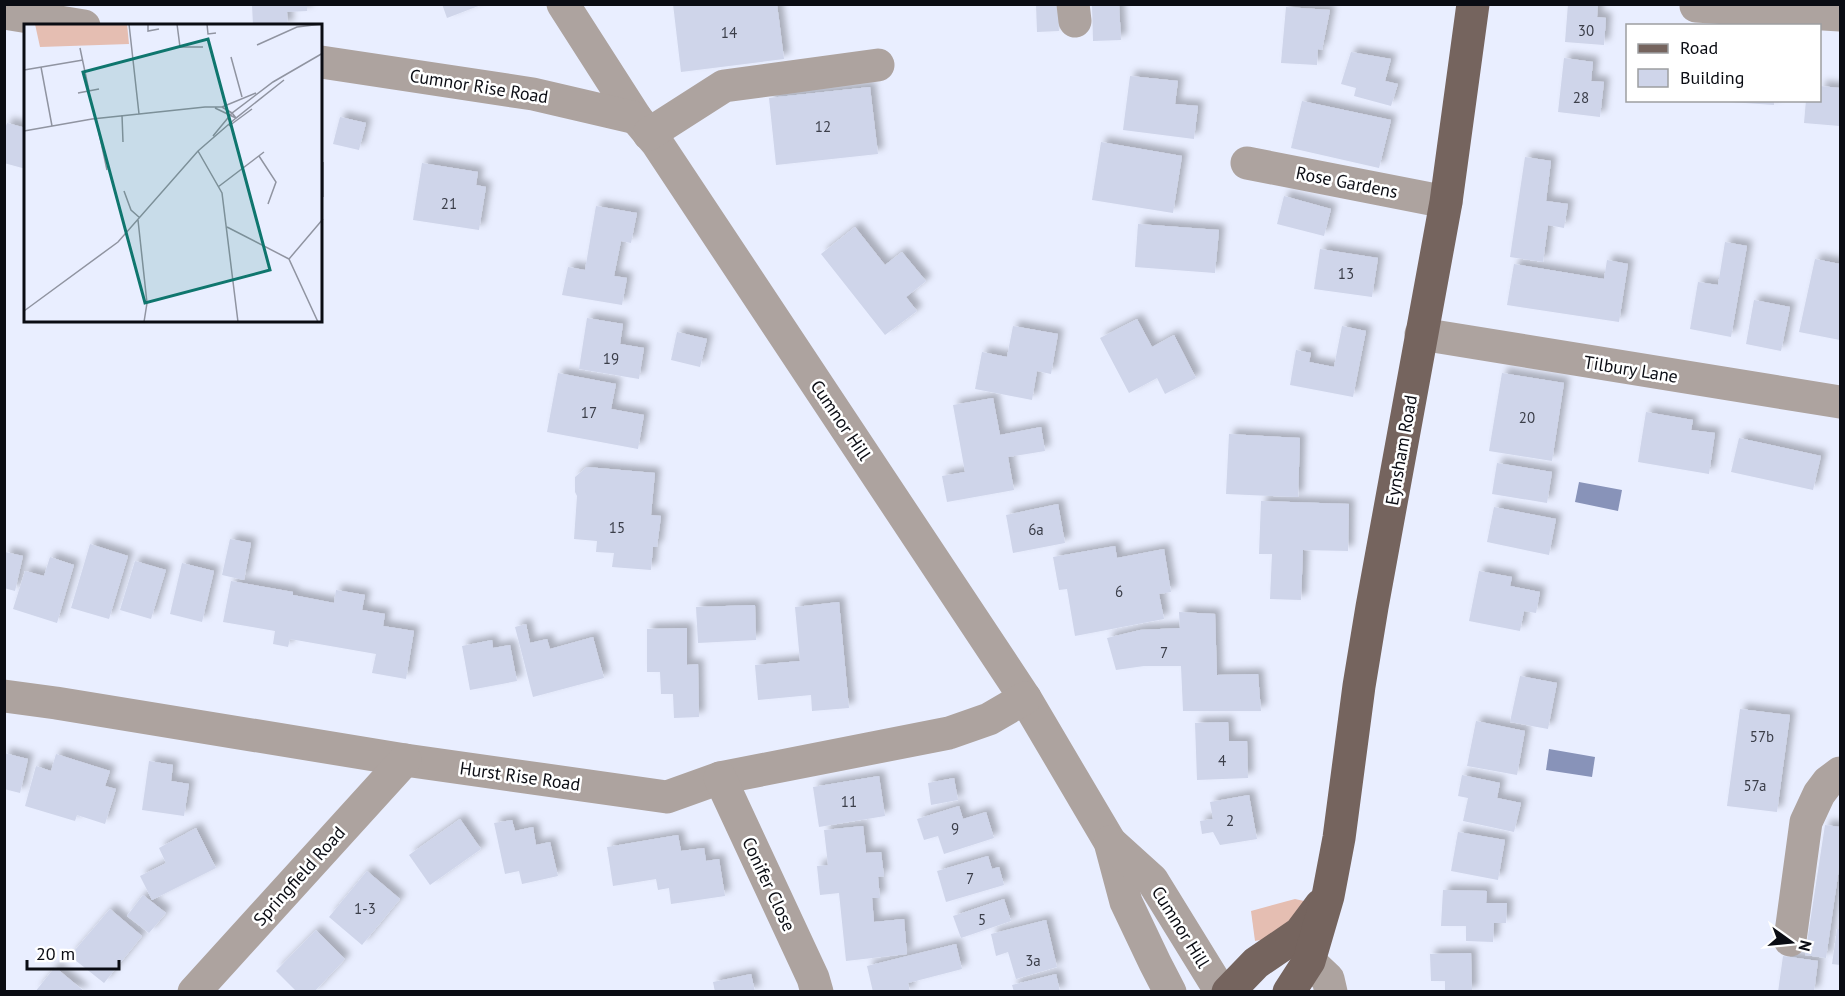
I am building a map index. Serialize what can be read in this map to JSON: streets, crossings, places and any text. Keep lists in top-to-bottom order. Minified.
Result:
{"streets":{"main road":["Eynsham Road"],"street":["Cumnor Rise Road","Rose Gardens","Tilbury Lane","Cumnor Hill","Hurst Rise Road","Springfield Road","Conifer Close"]},"crossings":[["Cumnor Rise Road","Cumnor Hill"],["Rose Gardens","Eynsham Road"],["Tilbury Lane","Eynsham Road"],["Cumnor Hill","Hurst Rise Road"],["Hurst Rise Road","Springfield Road"],["Hurst Rise Road","Conifer Close"]],"house_numbers":["30","14","28","12","21","13","19","17","20","15","6a","6","7","57b","4","57a","11","2","9","7","1-3","5","3a"],"legend":["Road","Building"],"scale_bar":"20 m","north":"right"}
